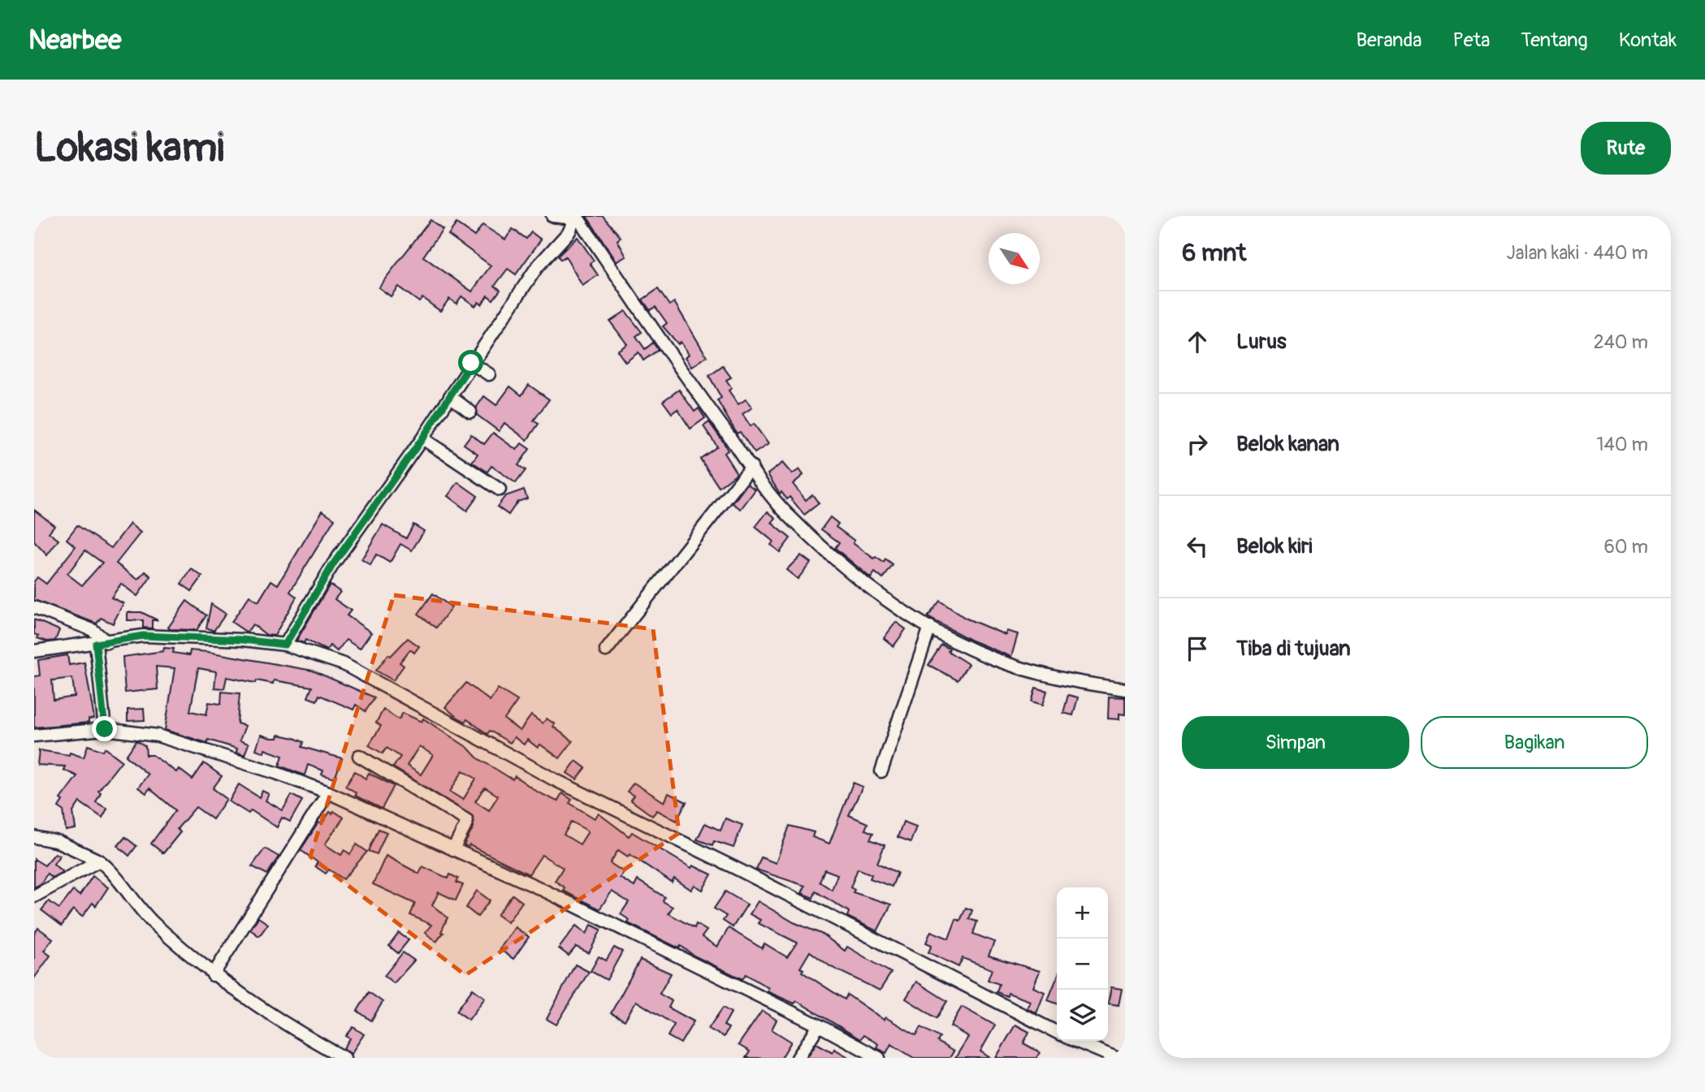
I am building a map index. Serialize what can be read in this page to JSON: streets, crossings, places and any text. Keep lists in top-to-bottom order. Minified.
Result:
{"north":"bottom right","page":{"header":"Nearbee","nav":["Beranda","Peta","Tentang","Kontak"],"buttons":["Rute",["Simpan","Bagikan"]],"title":"Lokasi kami","heading":["6 mnt","Jalan kaki · 440 m"],"list":[["Lurus","240 m"],["Belok kanan","140 m"],["Belok kiri","60 m"],"Tiba di tujuan"],"map_buttons":["+","−"]}}
